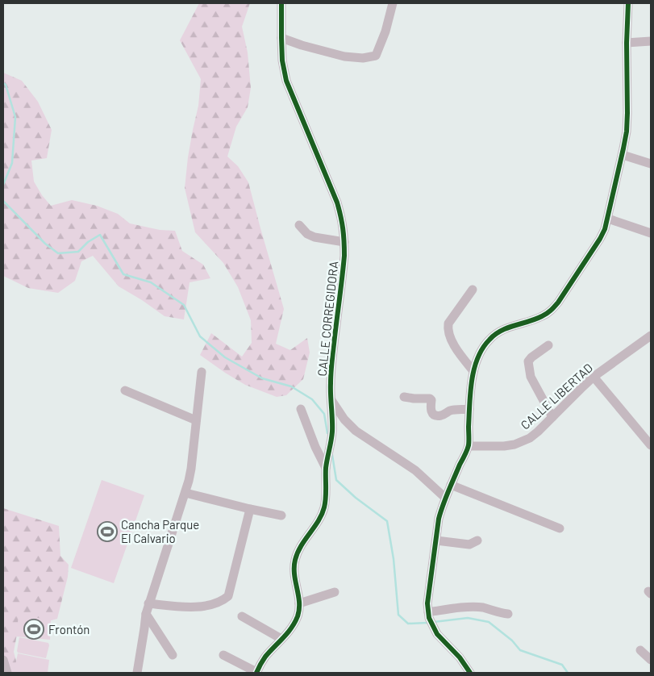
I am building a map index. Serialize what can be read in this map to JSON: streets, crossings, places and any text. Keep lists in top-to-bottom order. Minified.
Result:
{"streets":{"street":["CALLE CORREGIDORA","CALLE LIBERTAD"]},"places":{"sports":["Cancha Parque El Calvario","Frontón"]}}
